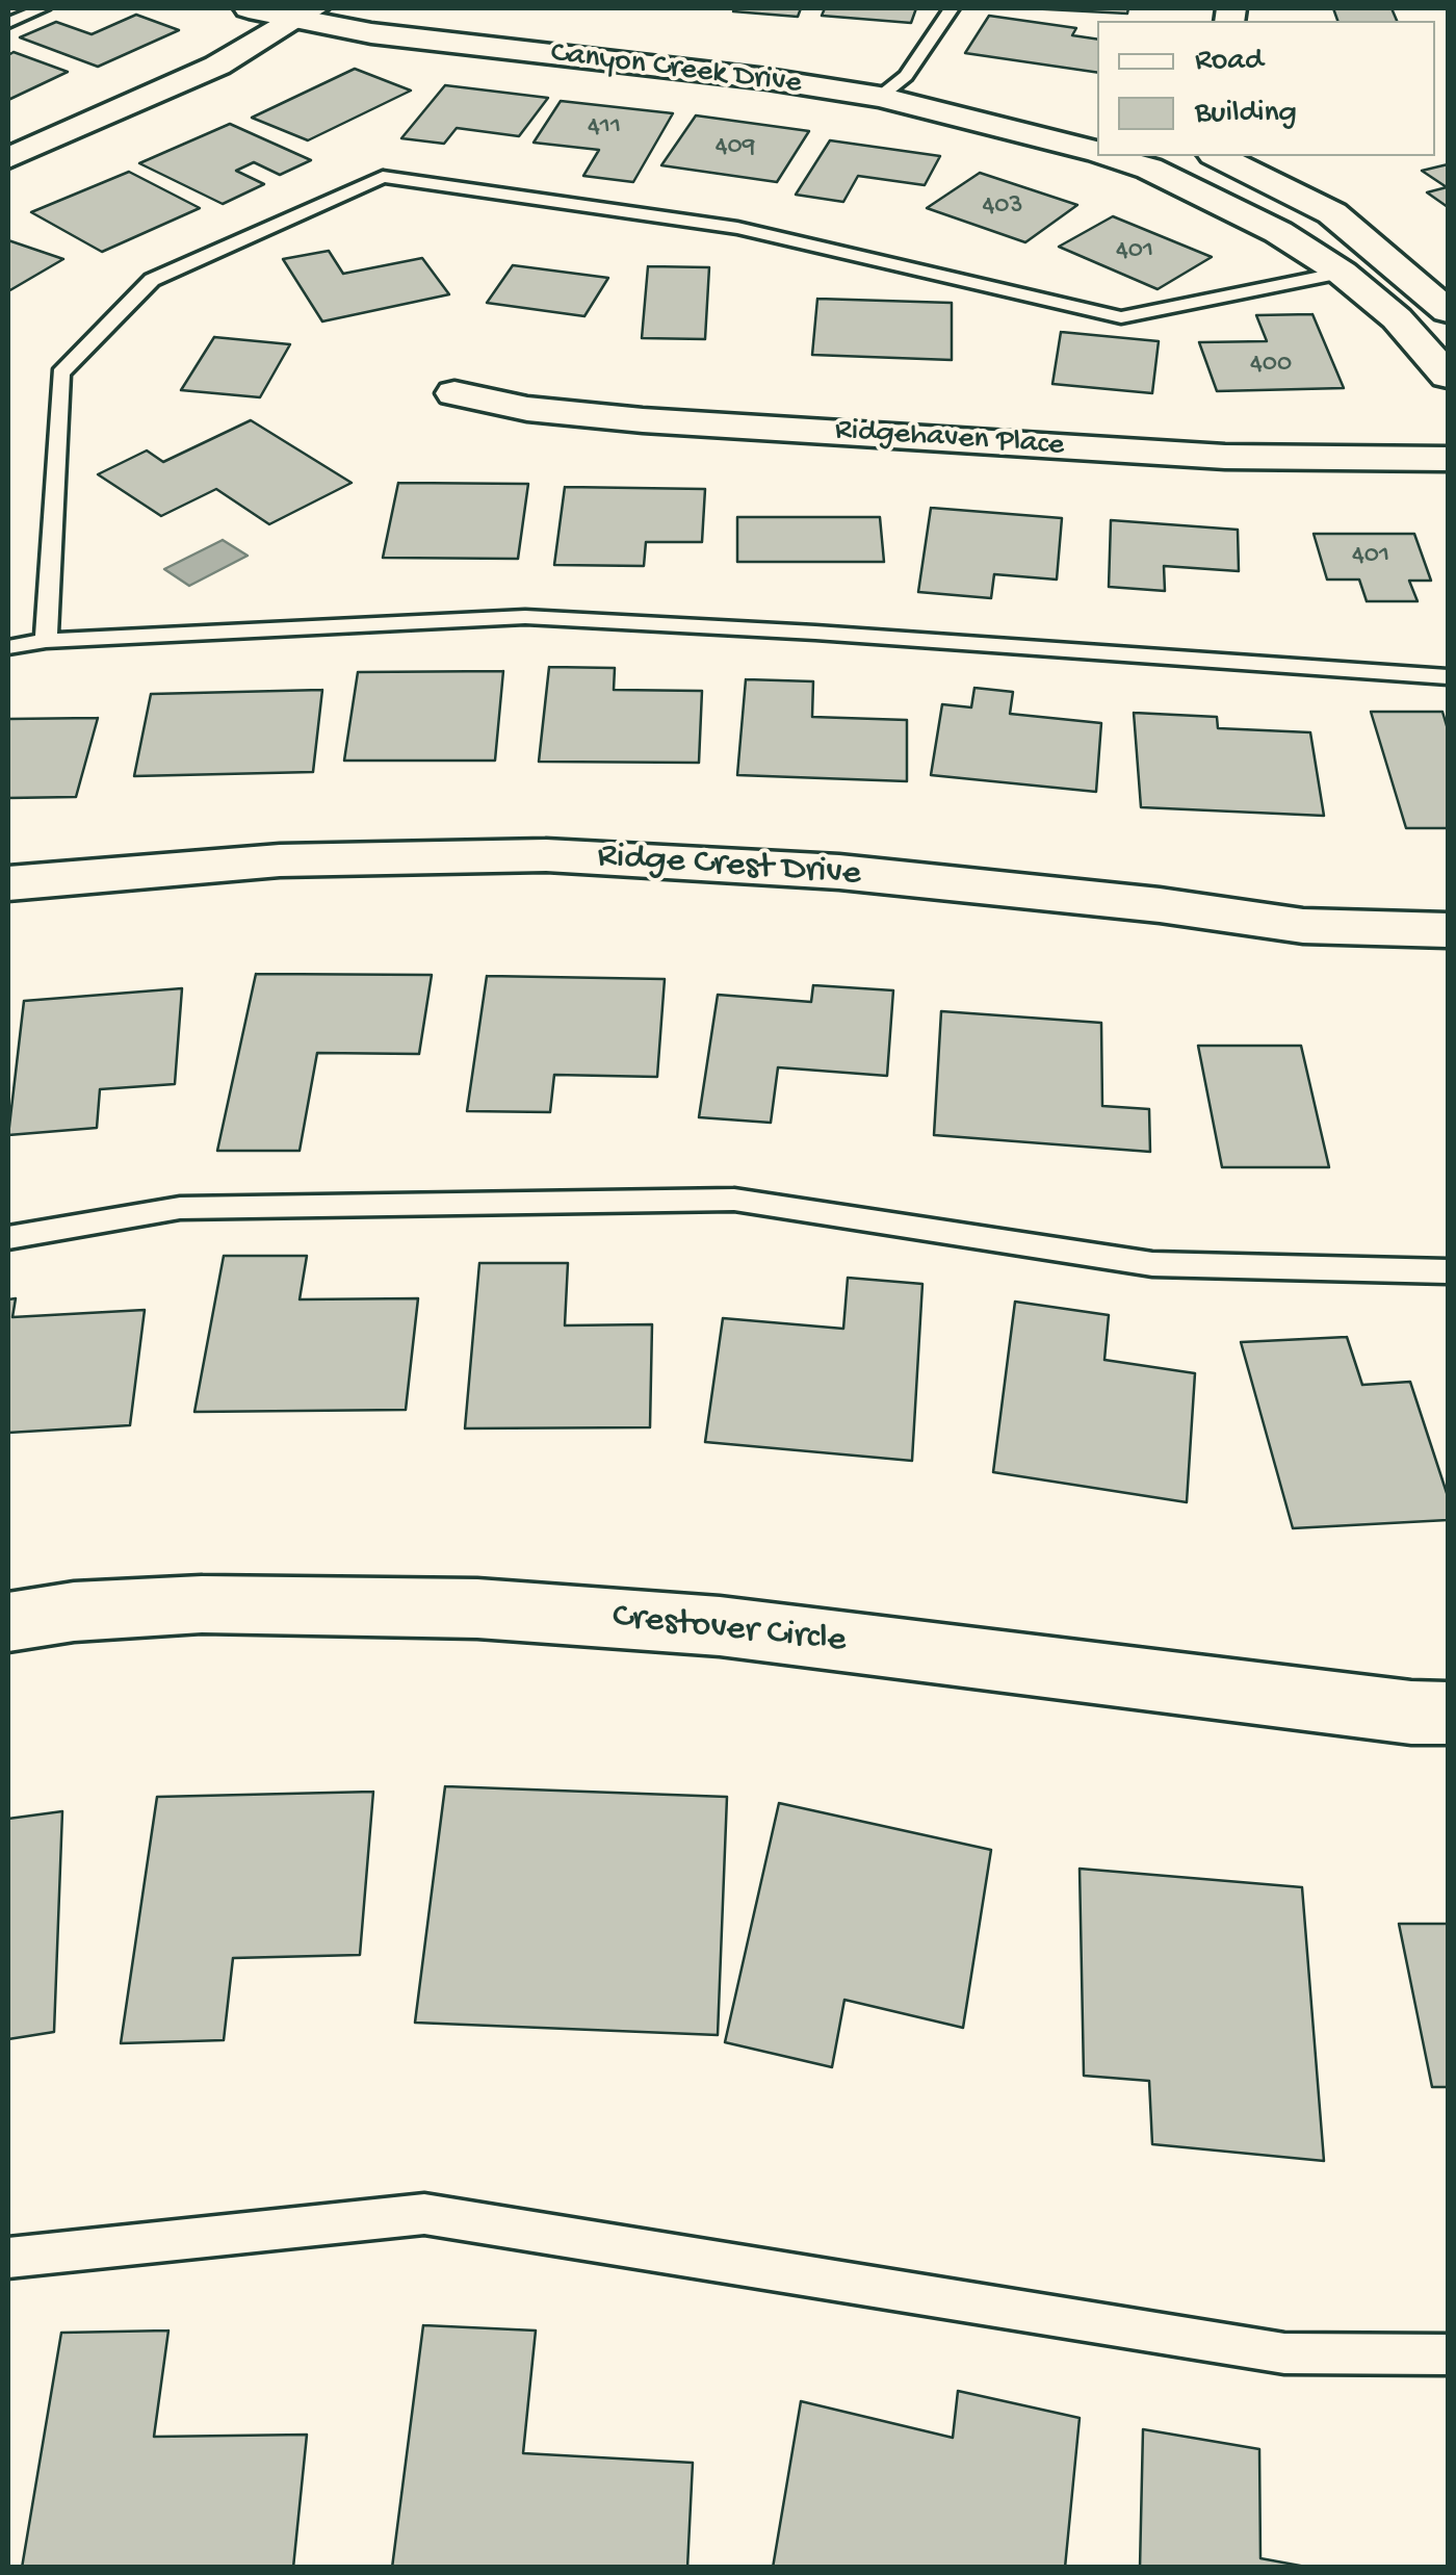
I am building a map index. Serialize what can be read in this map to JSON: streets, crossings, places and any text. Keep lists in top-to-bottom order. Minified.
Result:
{"streets":{"street":["Canyon Creek Drive","Ridgehaven Place","Ridge Crest Drive","Crestover Circle"]},"house_numbers":["411","409","403","401","400","401"],"legend":["Road","Building"]}
